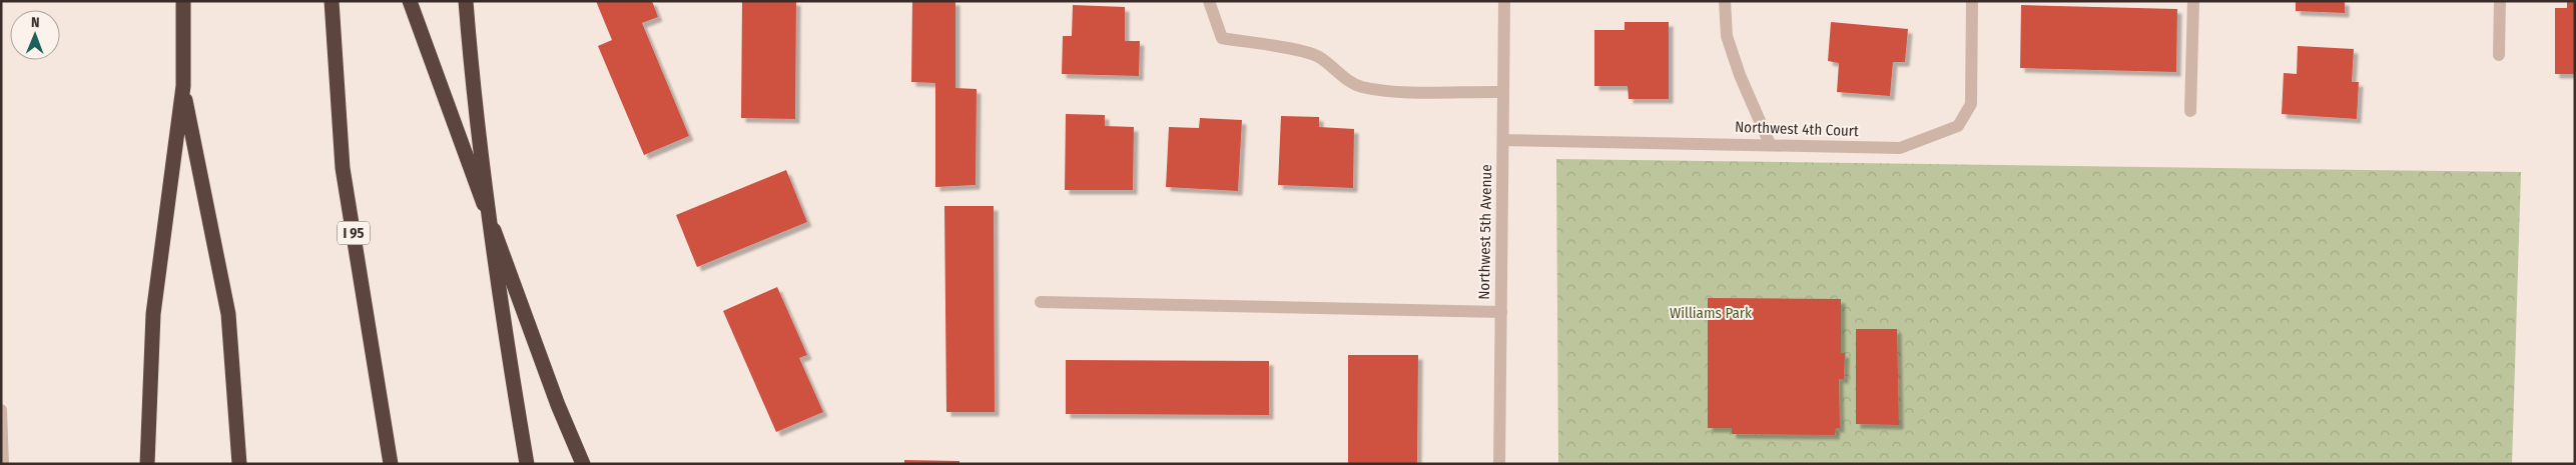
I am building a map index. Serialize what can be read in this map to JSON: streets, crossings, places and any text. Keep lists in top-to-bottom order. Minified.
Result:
{"streets":{"highway":["I 95"],"street":["Northwest 4th Court","Northwest 5th Avenue"]},"crossings":[["Northwest 4th Court","Northwest 5th Avenue"]],"parks":["Williams Park"],"north":"top"}
